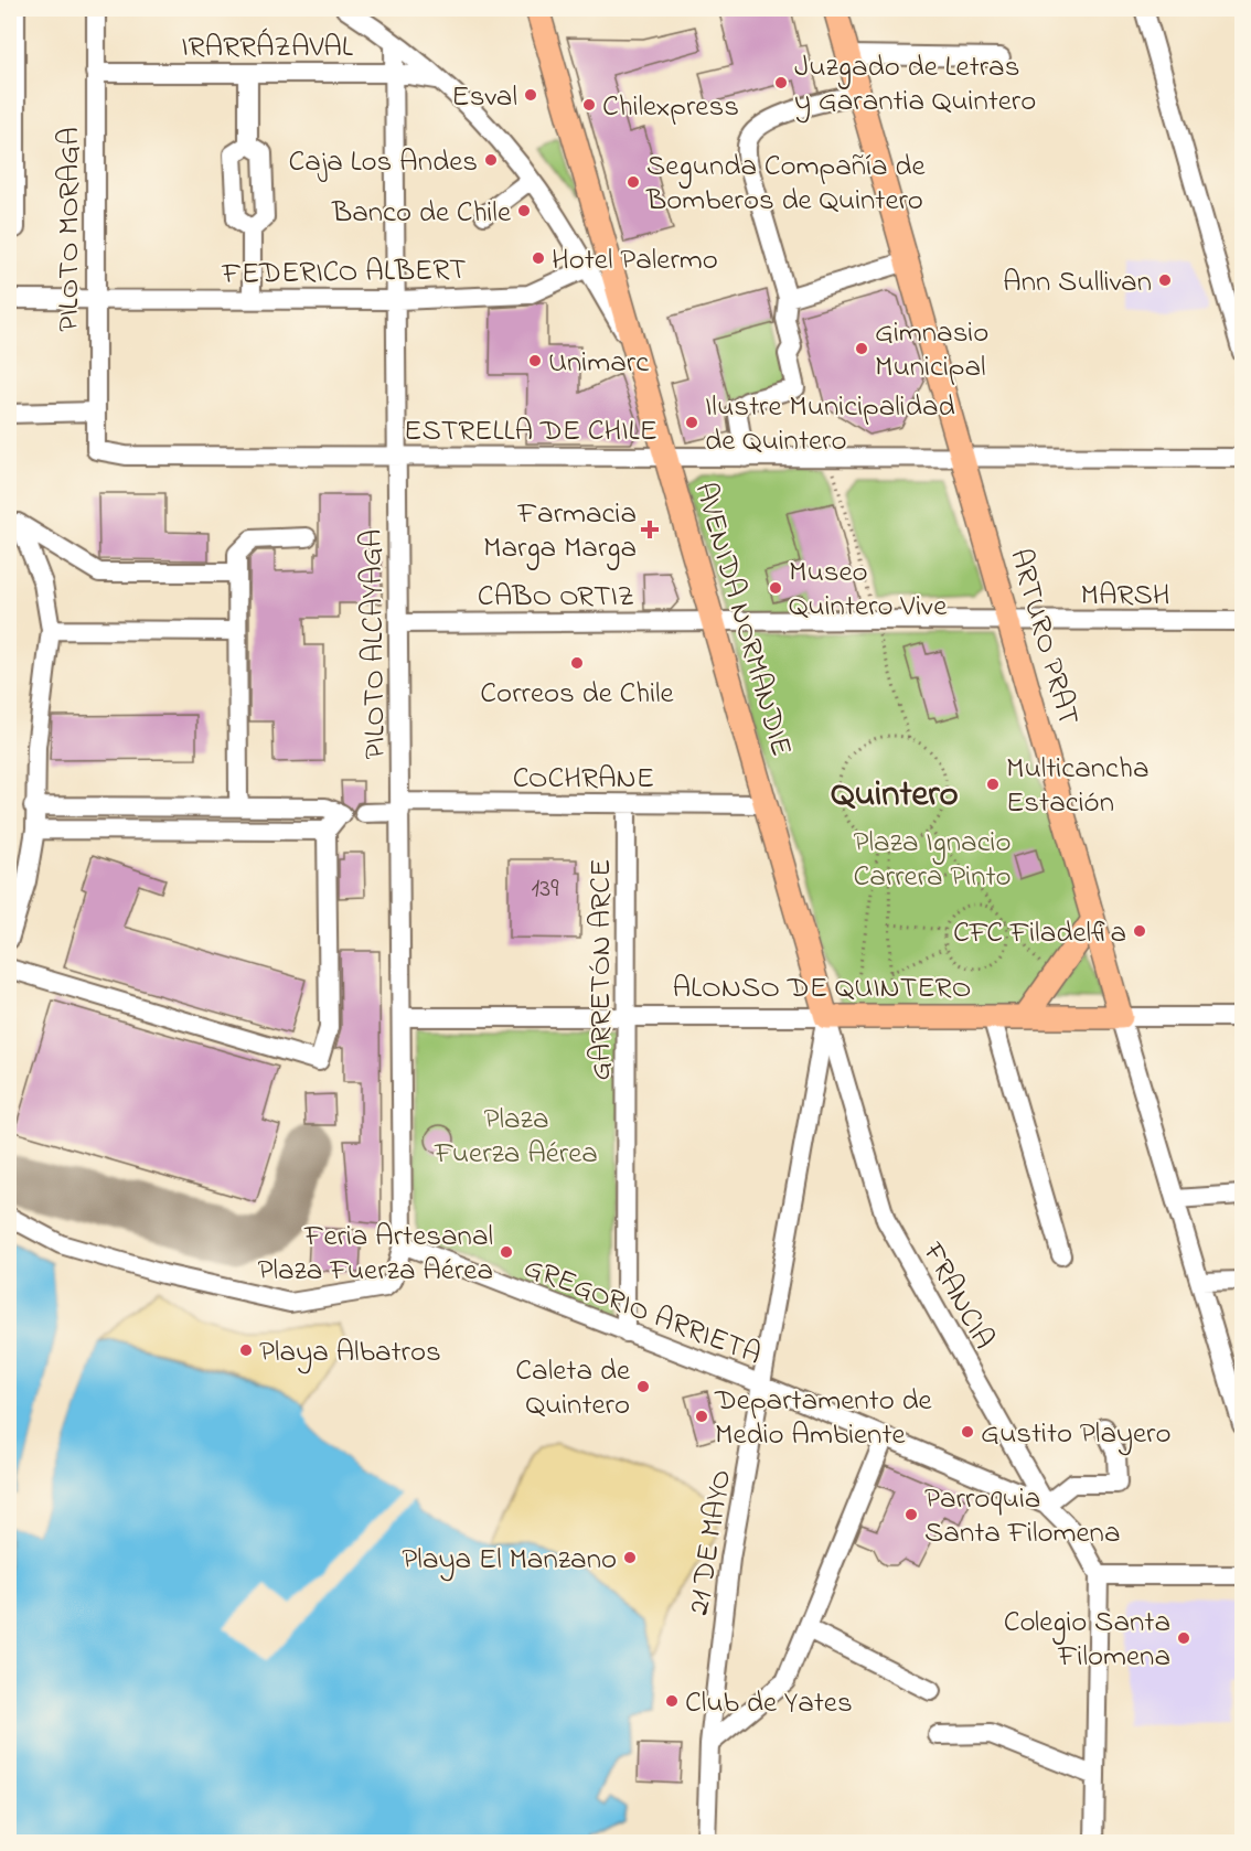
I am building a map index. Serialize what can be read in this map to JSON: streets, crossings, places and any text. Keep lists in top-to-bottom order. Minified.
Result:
{"streets":{"main road":["AVENIDA NORMANDIE","ARTURO PRAT","ALONSO DE QUINTERO"],"street":["IRARRÁZAVAL","PILOTO MORAGA","FEDERICO ALBERT","ESTRELLA DE CHILE","MARSH","CABO ORTIZ","PILOTO ALCAYAGA","COCHRANE","GARRETÓN ARCE","FRANCIA","GREGORIO ARRIETA","21 DE MAYO"]},"crossings":[["IRARRÁZAVAL","PILOTO MORAGA"],["IRARRÁZAVAL","PILOTO ALCAYAGA"],["PILOTO MORAGA","FEDERICO ALBERT"],["PILOTO MORAGA","ESTRELLA DE CHILE"],["FEDERICO ALBERT","PILOTO ALCAYAGA"],["ESTRELLA DE CHILE","AVENIDA NORMANDIE"],["ESTRELLA DE CHILE","ARTURO PRAT"],["ESTRELLA DE CHILE","PILOTO ALCAYAGA"],["MARSH","CABO ORTIZ"],["MARSH","ARTURO PRAT"],["CABO ORTIZ","AVENIDA NORMANDIE"],["CABO ORTIZ","PILOTO ALCAYAGA"],["AVENIDA NORMANDIE","COCHRANE"],["AVENIDA NORMANDIE","ALONSO DE QUINTERO"],["AVENIDA NORMANDIE","FRANCIA"],["AVENIDA NORMANDIE","21 DE MAYO"],["ARTURO PRAT","ALONSO DE QUINTERO"],["PILOTO ALCAYAGA","COCHRANE"],["PILOTO ALCAYAGA","ALONSO DE QUINTERO"],["PILOTO ALCAYAGA","GREGORIO ARRIETA"],["COCHRANE","GARRETÓN ARCE"],["GARRETÓN ARCE","ALONSO DE QUINTERO"],["GARRETÓN ARCE","GREGORIO ARRIETA"],["ALONSO DE QUINTERO","FRANCIA"],["ALONSO DE QUINTERO","21 DE MAYO"],["FRANCIA","GREGORIO ARRIETA"],["FRANCIA","21 DE MAYO"],["GREGORIO ARRIETA","21 DE MAYO"]],"districts":["Quintero"],"parks":["Plaza Ignacio Carrera Pinto","Plaza Fuerza Aérea"],"places":{"other":["Juzgado de Letras y Garantia Quintero","Esval","Chilexpress","Caja Los Andes","Segunda Compañía de Bomberos de Quintero","Banco de Chile","Hotel Palermo","Ann Sullivan","Gimnasio Municipal","Unimarc","Ilustre Municipalidad de Quintero","Museo Quintero Vive","Correos de Chile","Multicancha Estación","CFC Filadelfia","Feria Artesanal Plaza Fuerza Aérea","Playa Albatros","Caleta de Quintero","Departamento de Medio Ambiente","Gustito Playero","Parroquia Santa Filomena","Playa El Manzano","Colegio Santa Filomena","Club de Yates"],"health":["Farmacia Marga Marga"]},"house_numbers":["139"]}
